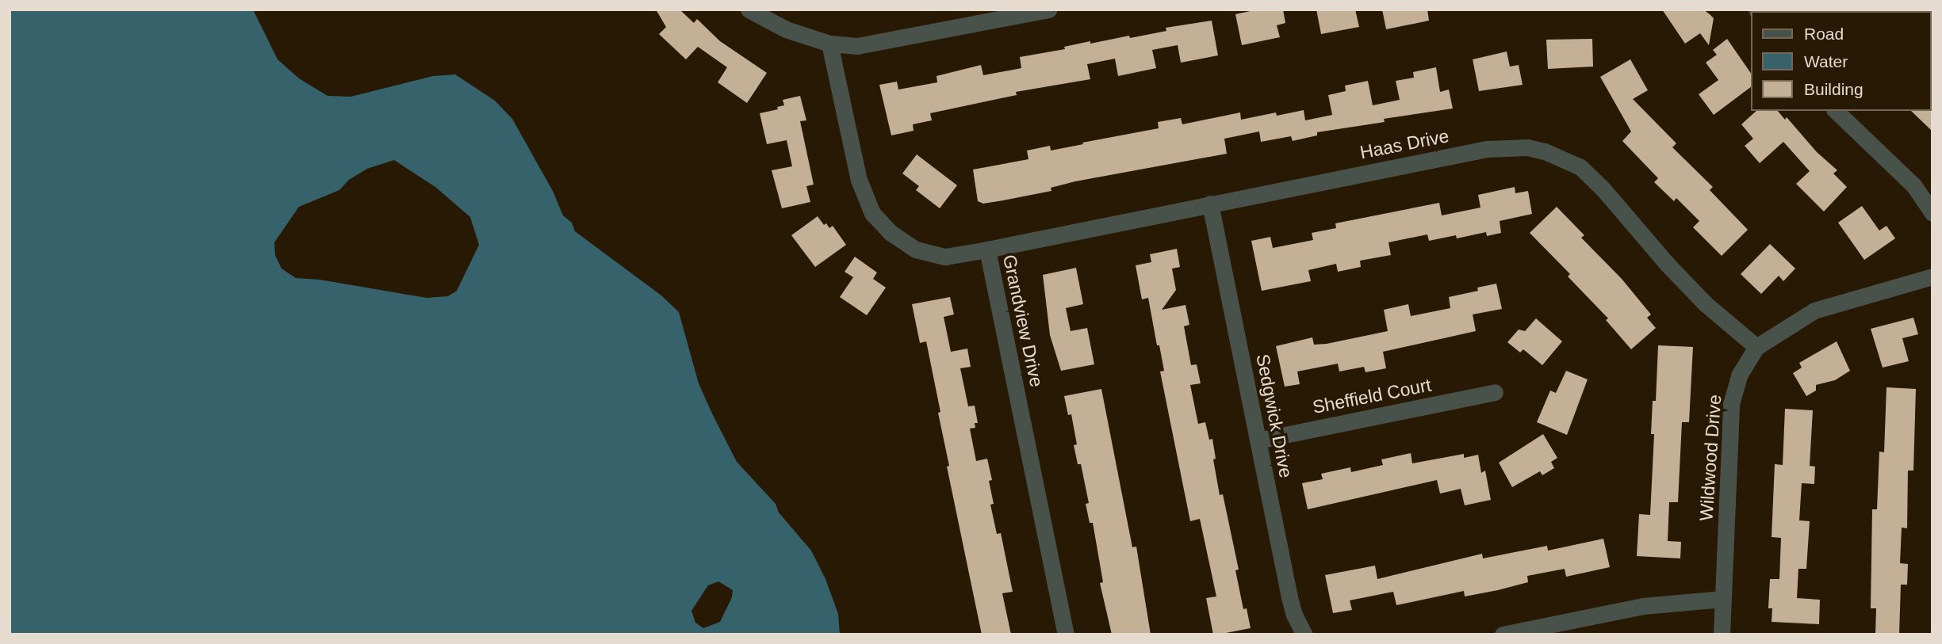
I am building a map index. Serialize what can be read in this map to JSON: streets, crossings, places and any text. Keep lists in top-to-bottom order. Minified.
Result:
{"streets":{"street":["Haas Drive","Grandview Drive","Sheffield Court","Sedgwick Drive","Wildwood Drive"]},"crossings":[["Haas Drive","Grandview Drive"],["Haas Drive","Sedgwick Drive"],["Haas Drive","Wildwood Drive"],["Sheffield Court","Sedgwick Drive"]],"legend":["Road","Water","Building"]}
